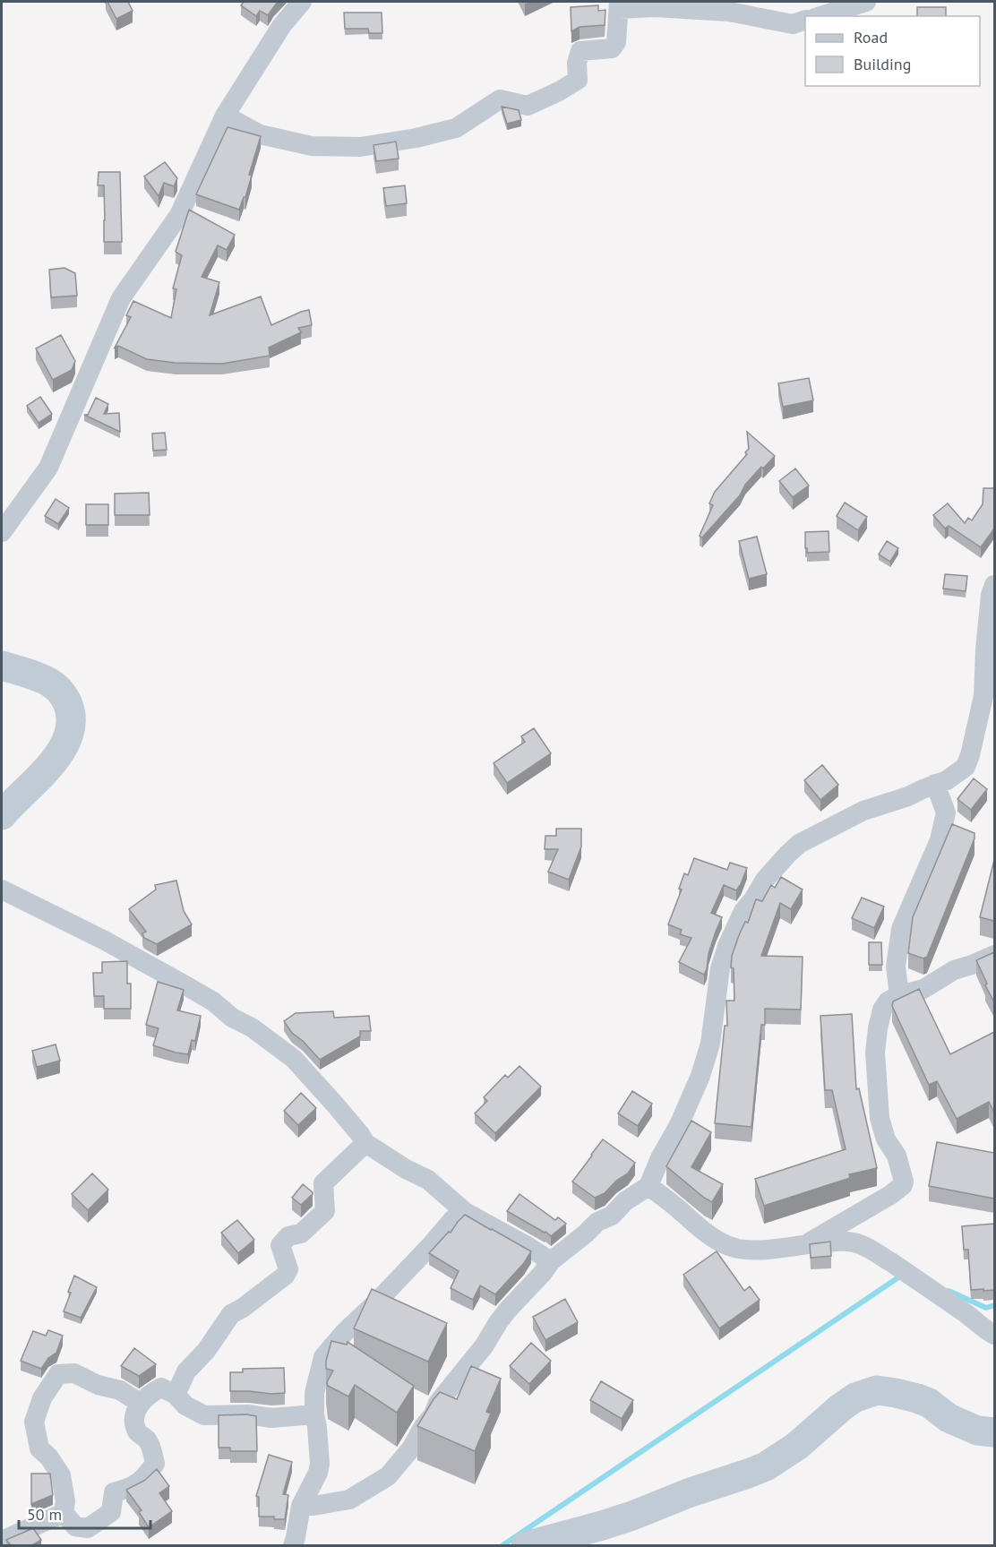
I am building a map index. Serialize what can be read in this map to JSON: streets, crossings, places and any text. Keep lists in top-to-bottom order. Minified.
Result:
{"legend":["Road","Building"],"scale_bar":"50 m"}
